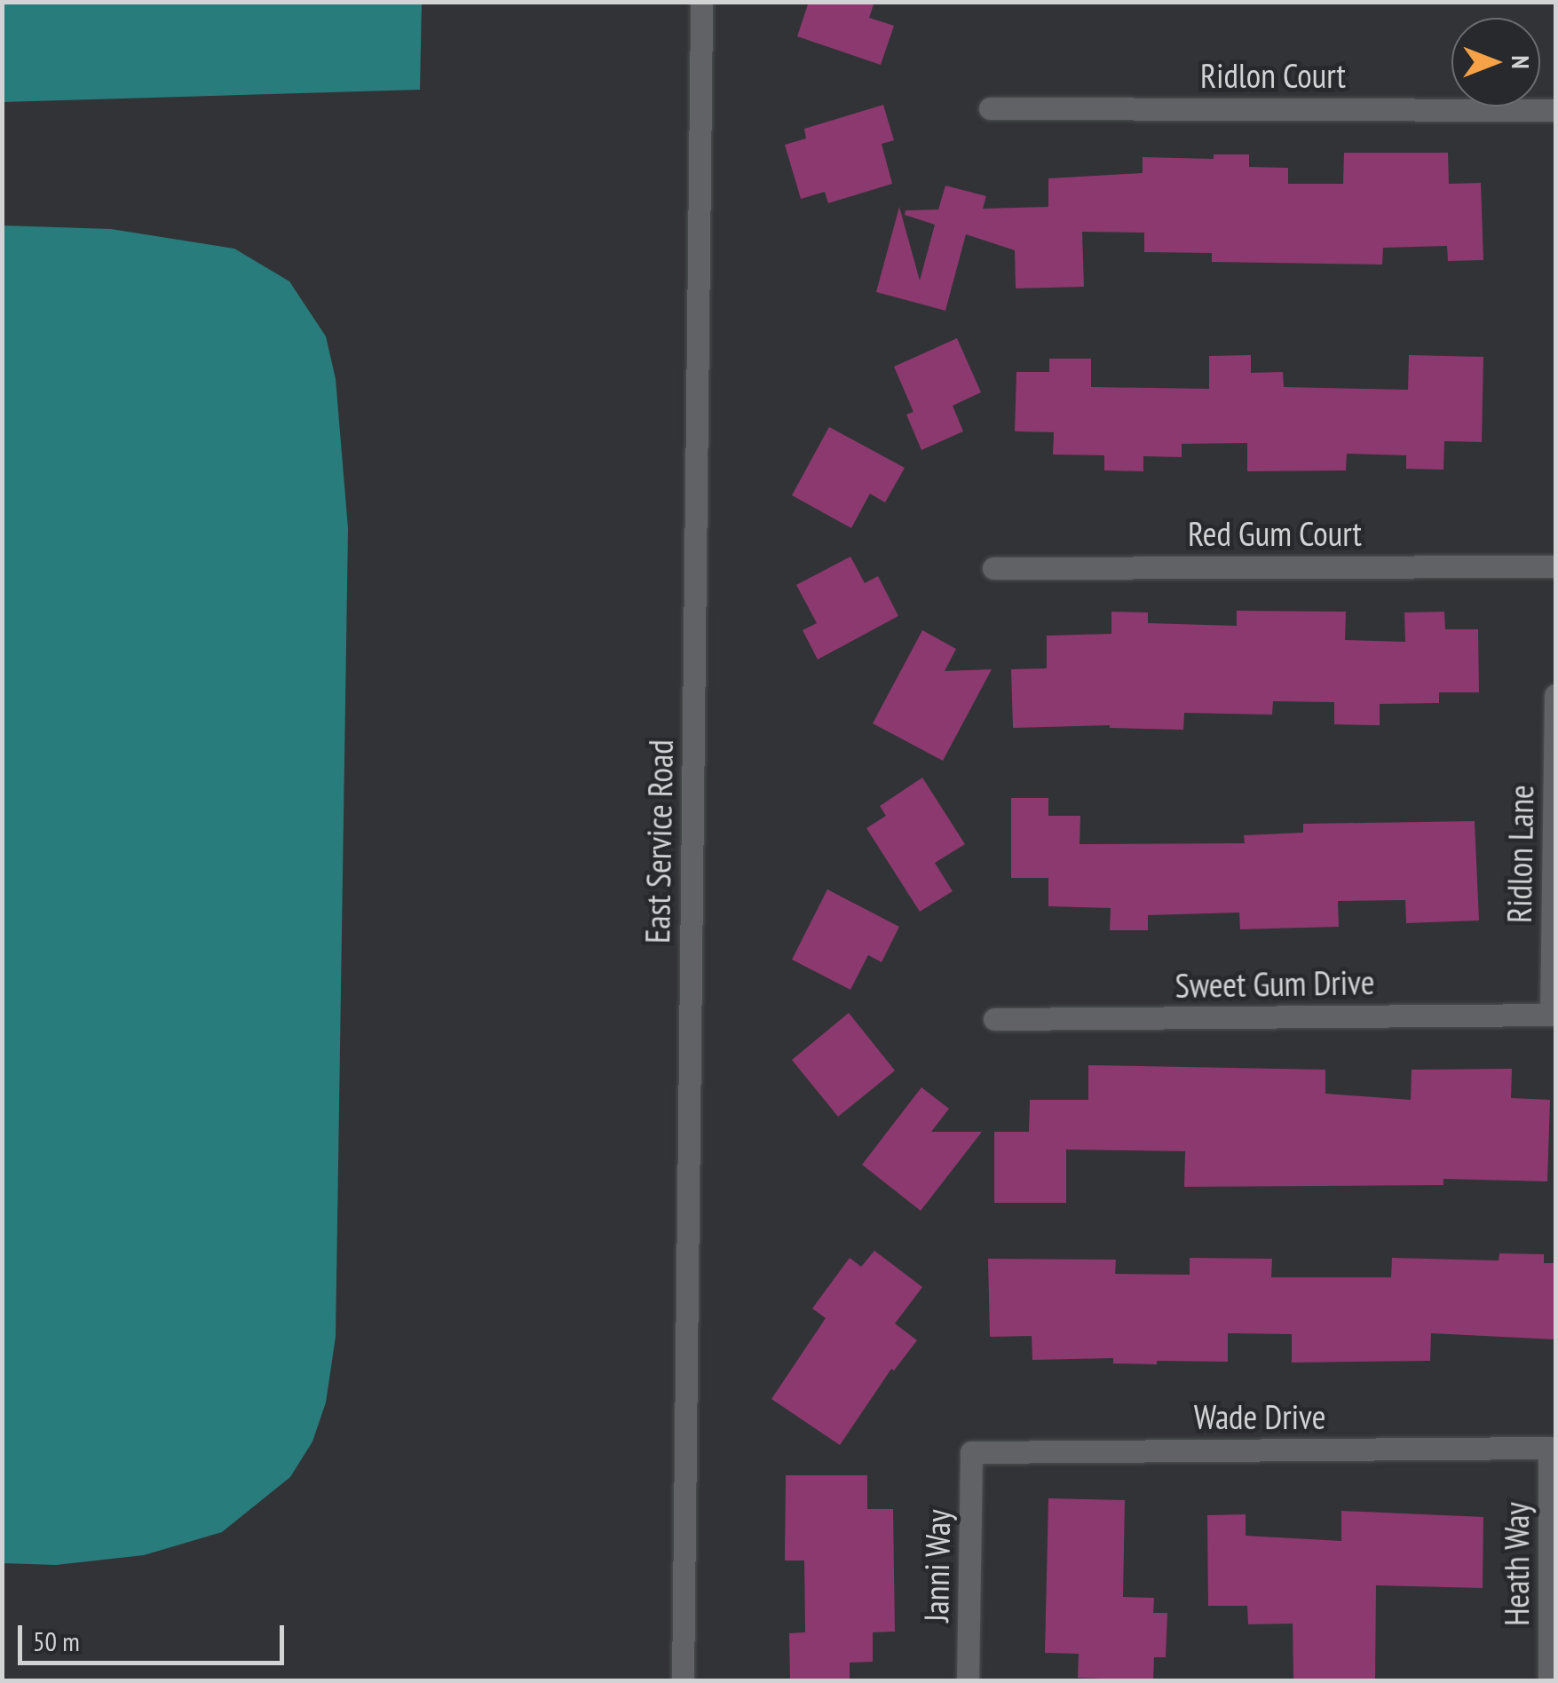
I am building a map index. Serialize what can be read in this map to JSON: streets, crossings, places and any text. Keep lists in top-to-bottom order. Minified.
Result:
{"streets":{"street":["Ridlon Court","Red Gum Court","East Service Road","Ridlon Lane","Sweet Gum Drive","Wade Drive","Heath Way","Janni Way"]},"crossings":[["Ridlon Lane","Sweet Gum Drive"],["Wade Drive","Heath Way"],["Wade Drive","Janni Way"]],"scale_bar":"50 m","north":"right"}
